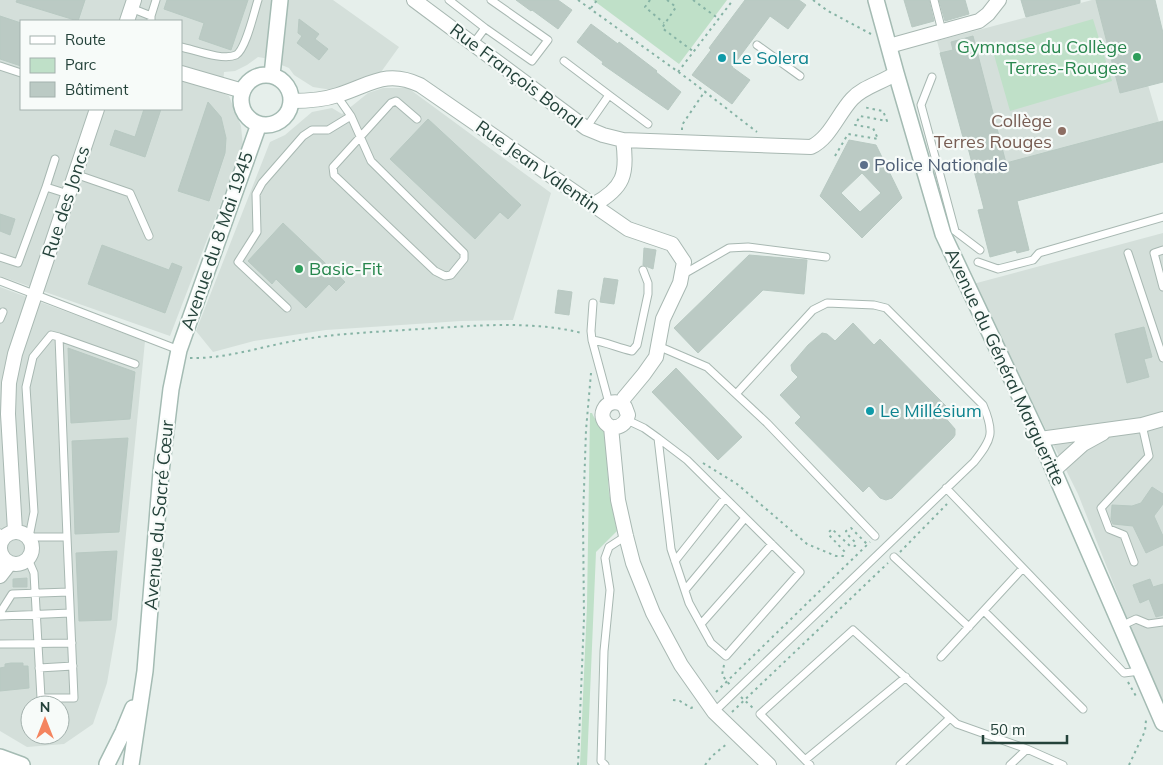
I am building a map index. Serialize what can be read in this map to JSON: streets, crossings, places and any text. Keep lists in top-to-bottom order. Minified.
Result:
{"streets":{"main road":["Avenue du 8 Mai 1945","Avenue du Général Margueritte","Avenue du Sacré Cœur"],"street":["Rue François Bonal","Rue Jean Valentin","Rue des Joncs"]},"crossings":[["Rue Jean Valentin","Avenue du 8 Mai 1945"],["Avenue du 8 Mai 1945","Avenue du Sacré Cœur"]],"places":["Gymnase du Collège Terres-Rouges","Le Solera","Collège Terres Rouges","Police Nationale","Basic-Fit","Le Millésium"],"legend":["Route","Parc","Bâtiment"],"scale_bar":"50 m","north":"top"}
